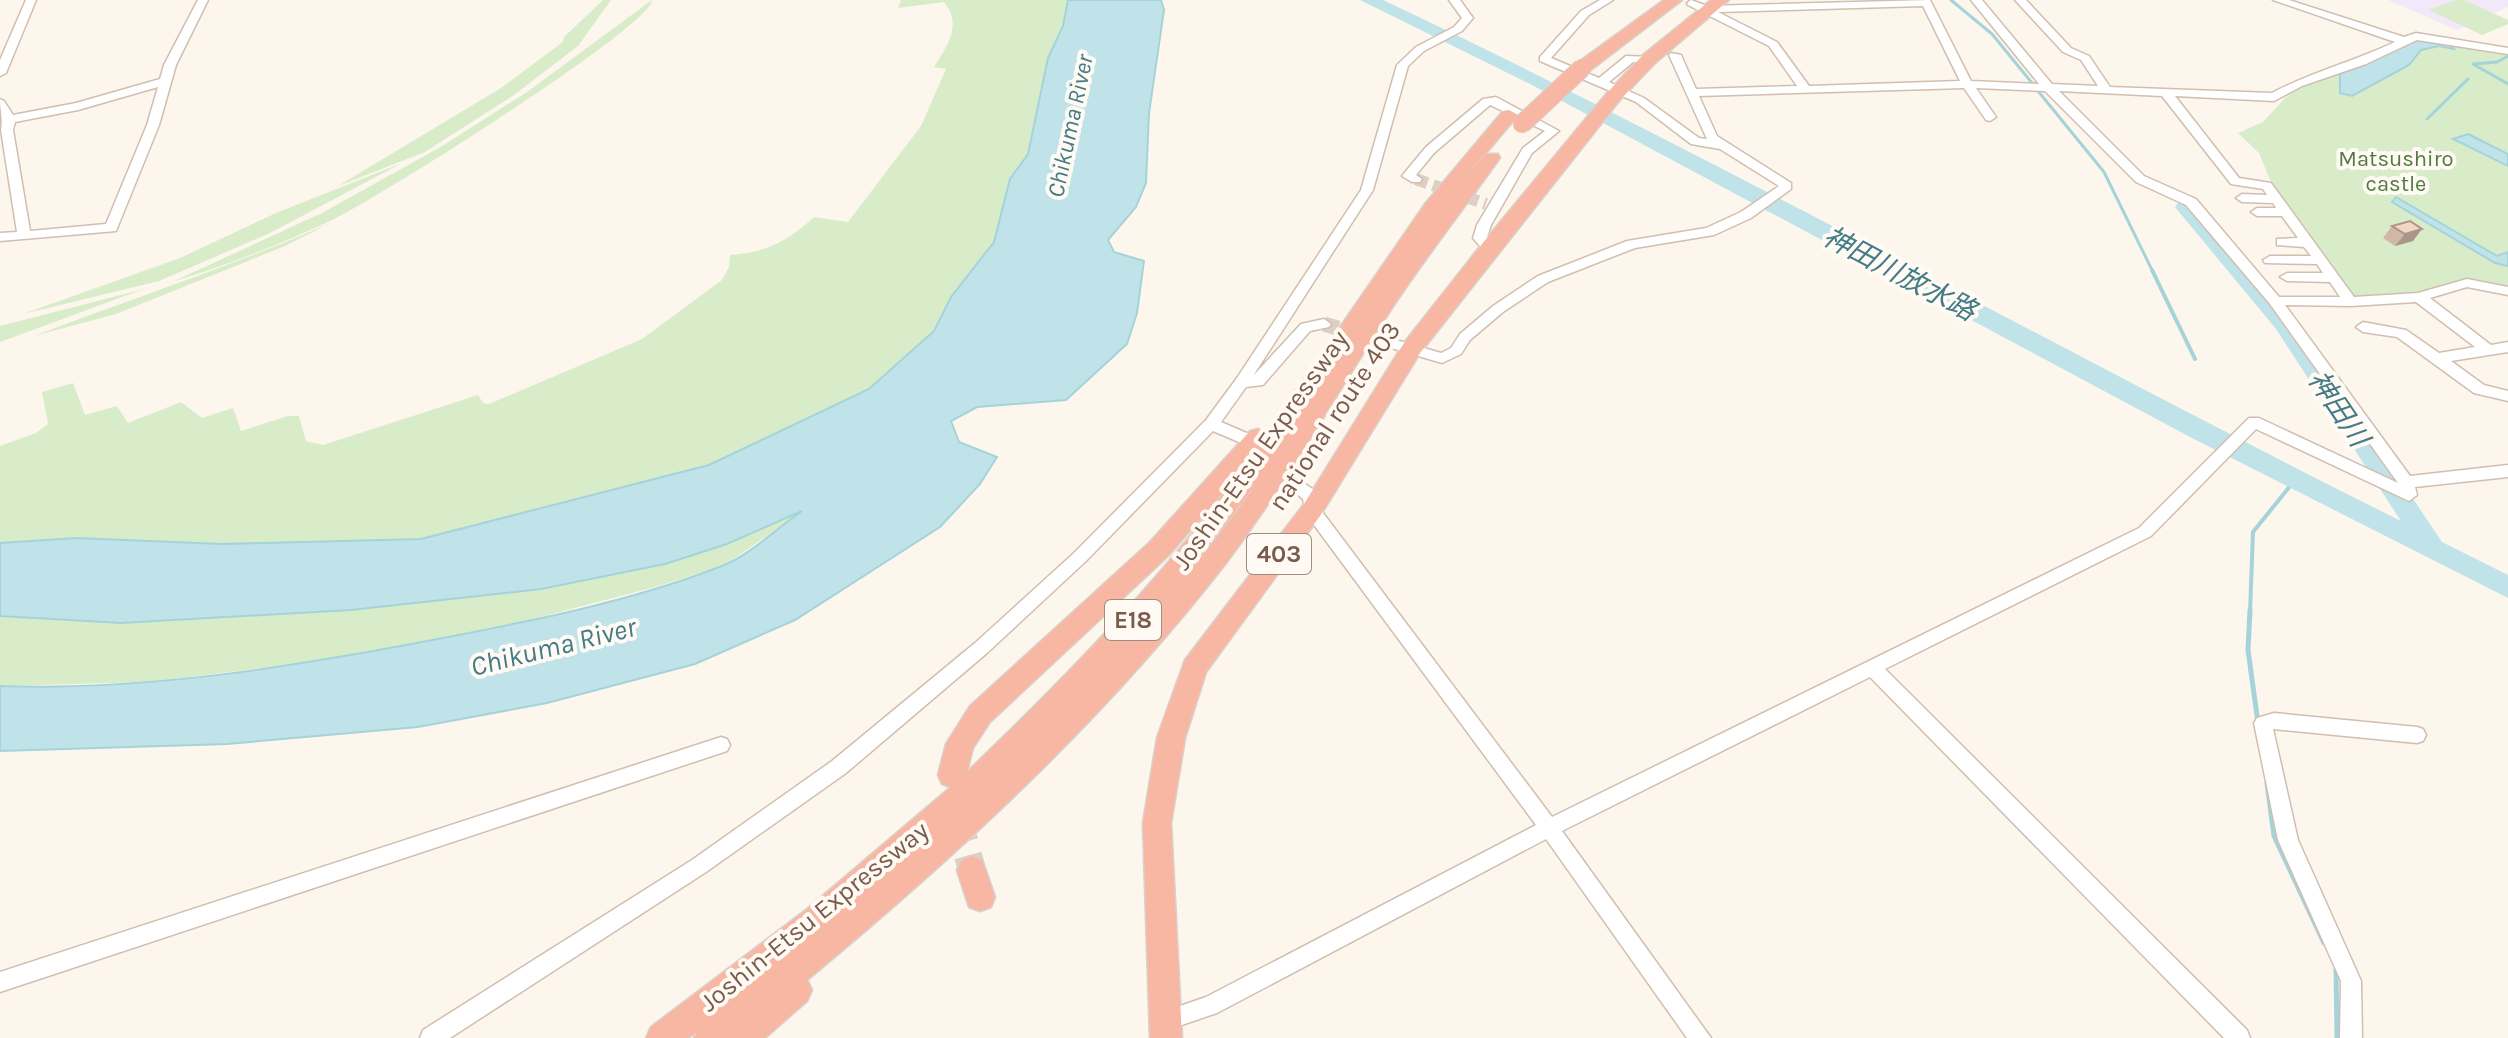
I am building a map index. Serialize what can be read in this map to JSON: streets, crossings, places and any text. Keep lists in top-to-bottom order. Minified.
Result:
{"streets":{"highway":["national route 403","Joshin-Etsu Expressway","403","E18"]},"water":["Chikuma River","神田川放水路","神田川"],"parks":["Matsushiro castle"]}
